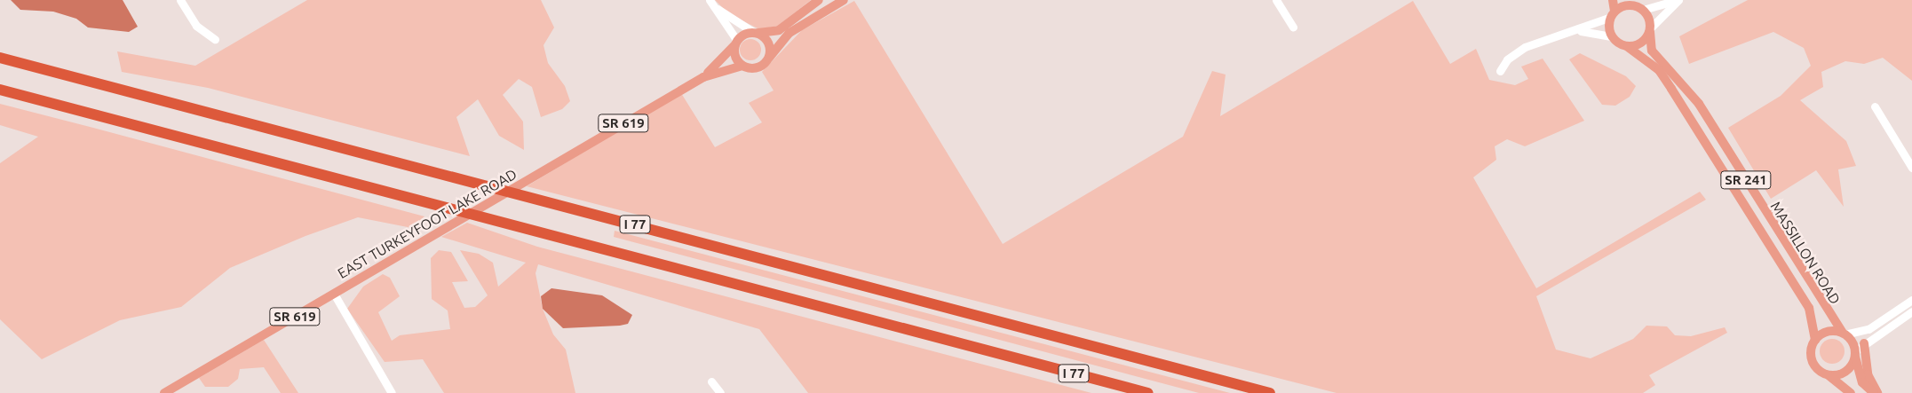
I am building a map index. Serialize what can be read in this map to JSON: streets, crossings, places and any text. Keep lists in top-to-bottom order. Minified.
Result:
{"streets":{"highway":["I 77"],"main road":["SR 619","SR 241","EAST TURKEYFOOT LAKE ROAD","MASSILLON ROAD"]},"crossings":[["SR 241","MASSILLON ROAD"]]}
